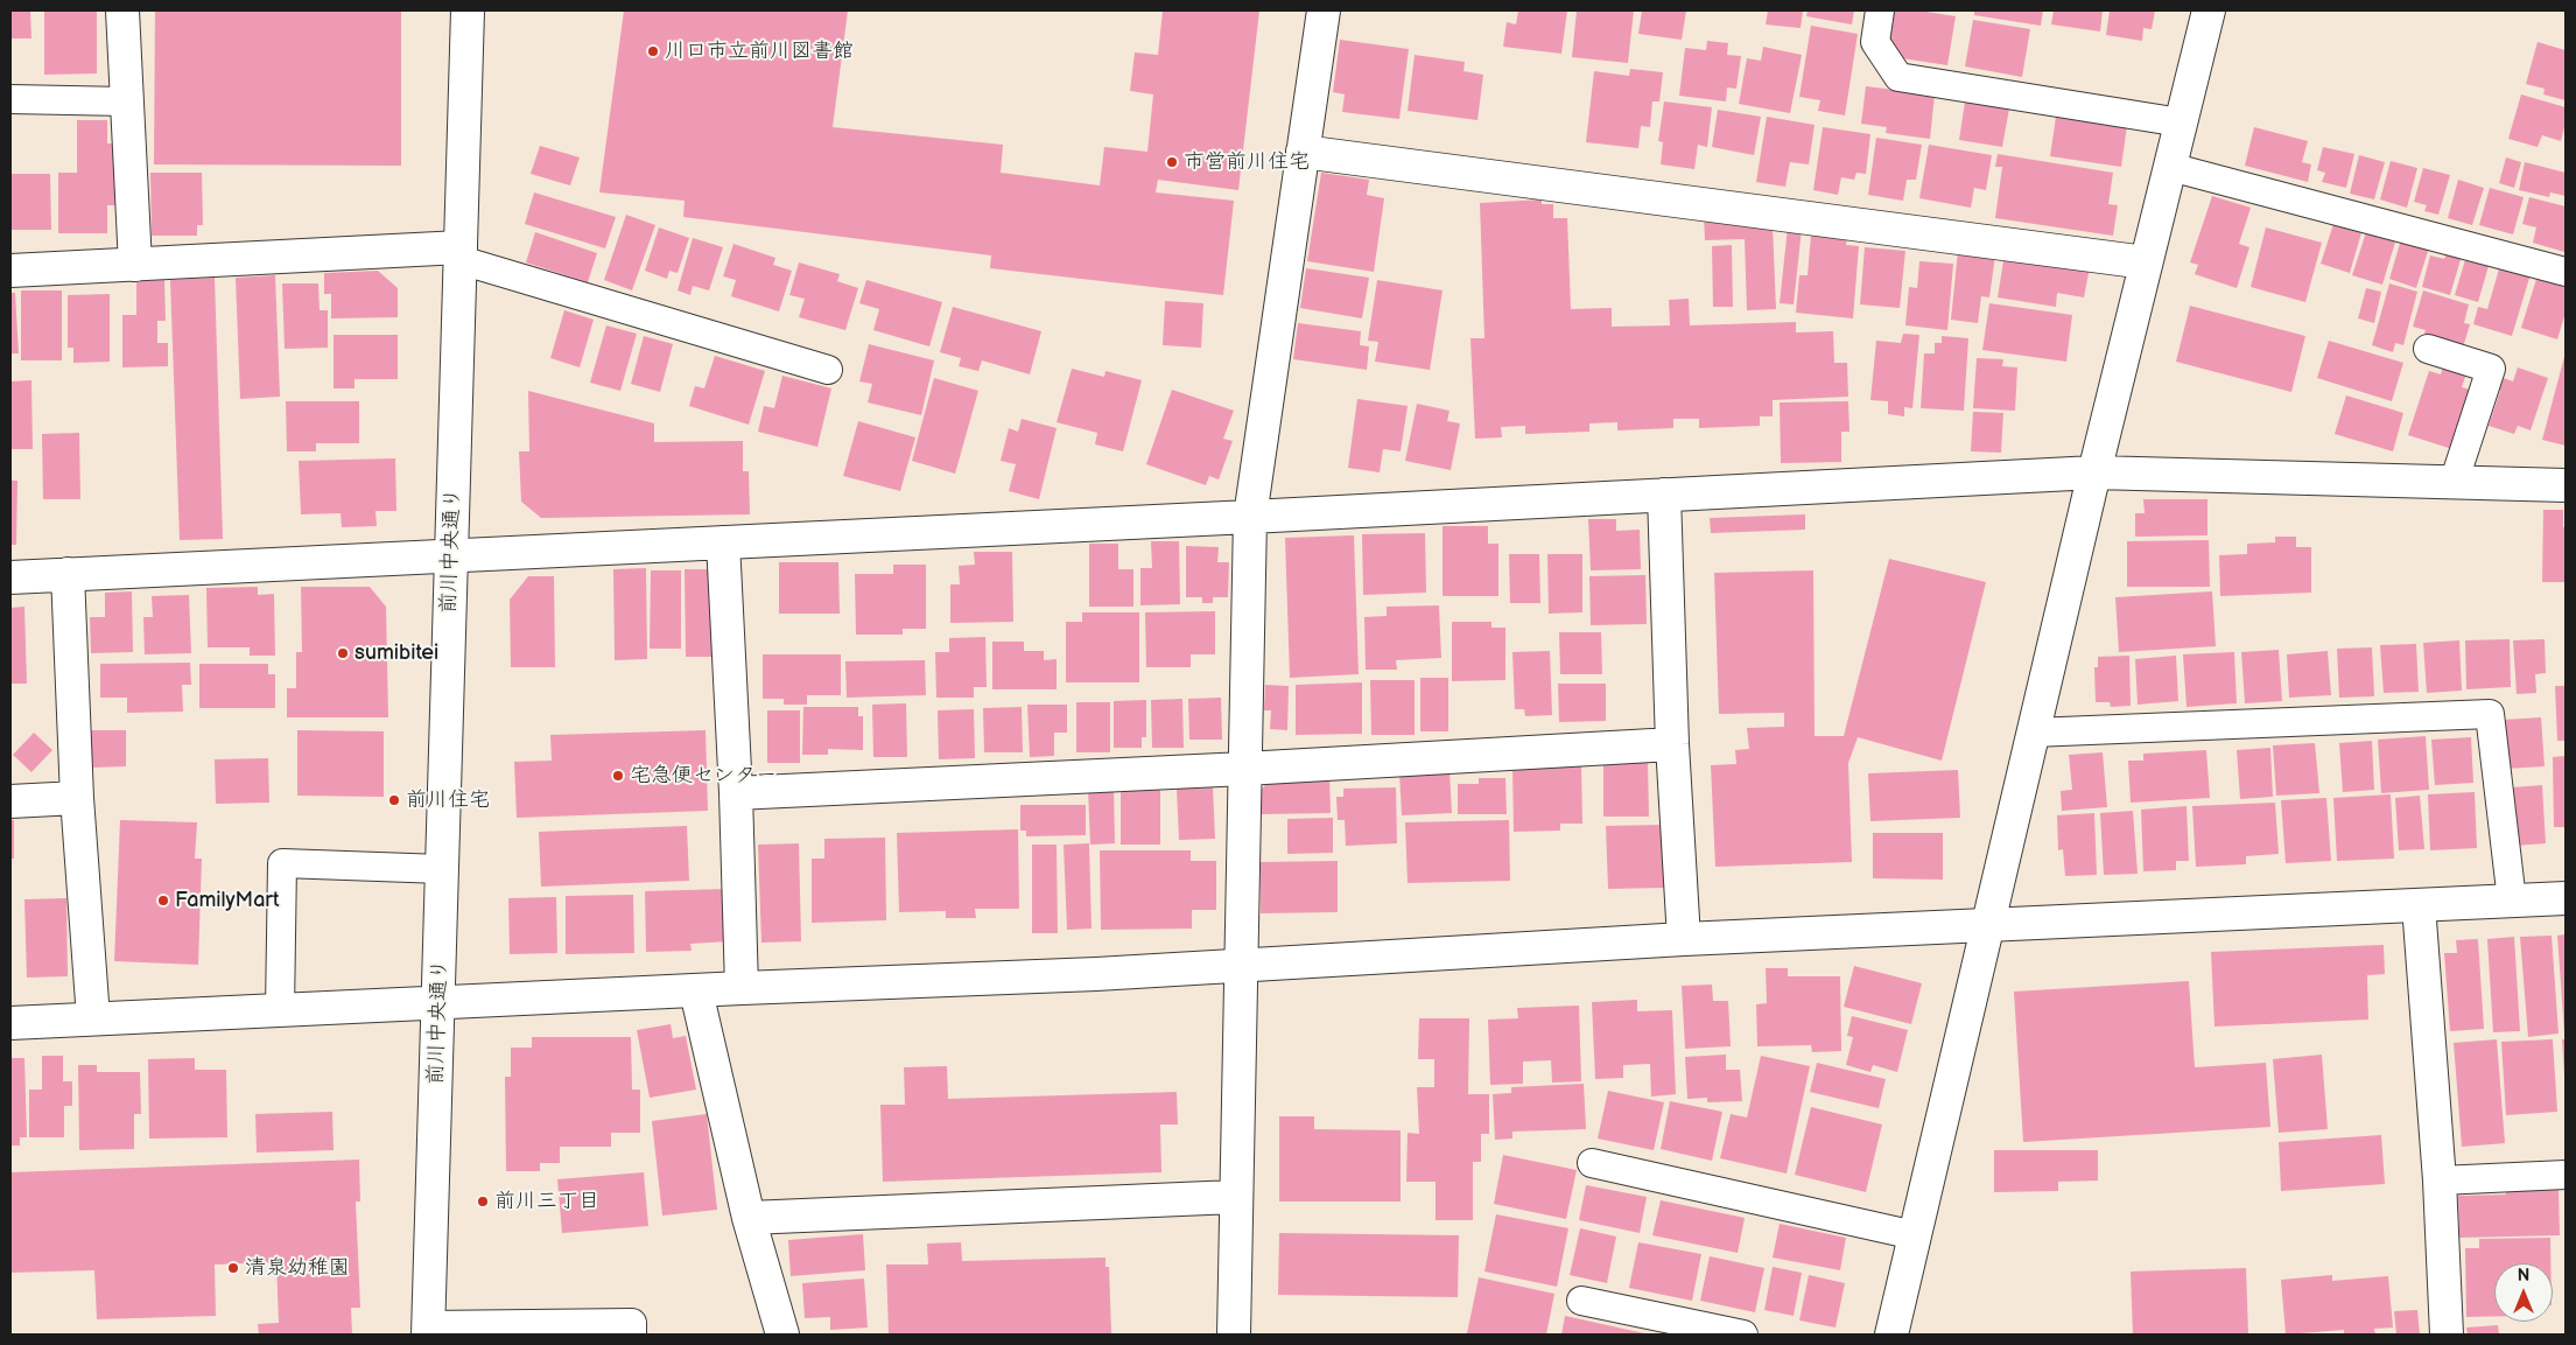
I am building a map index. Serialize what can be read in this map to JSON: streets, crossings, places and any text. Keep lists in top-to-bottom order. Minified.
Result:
{"streets":{"street":["前川中央通り"]},"places":["川口市立前川図書館","市営前川住宅","sumibitei","宅急便センター","前川住宅","FamilyMart","前川三丁目","清泉幼稚園"],"north":"top"}
